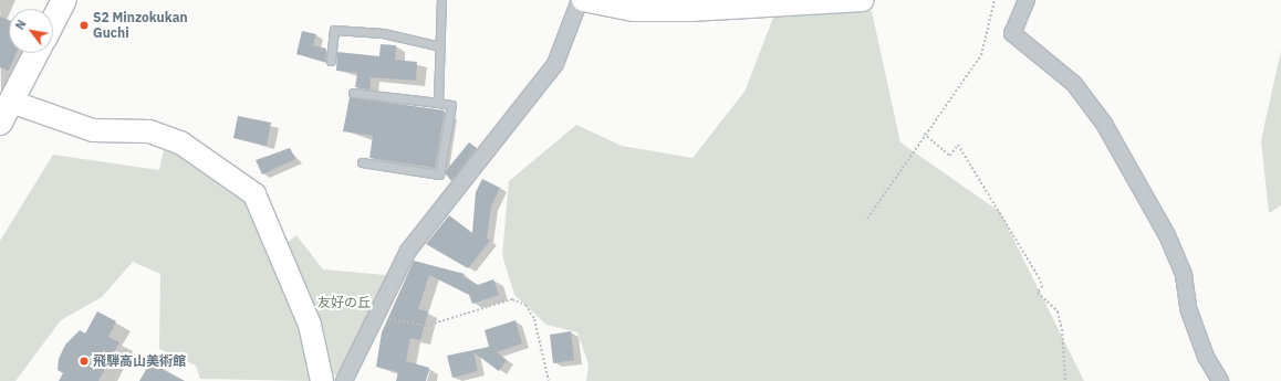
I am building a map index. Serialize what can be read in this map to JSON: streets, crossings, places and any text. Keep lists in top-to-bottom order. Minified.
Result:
{"parks":["友好の丘"],"places":["S2 Minzokukan Guchi","飛騨高山美術館"],"north":"top left"}
